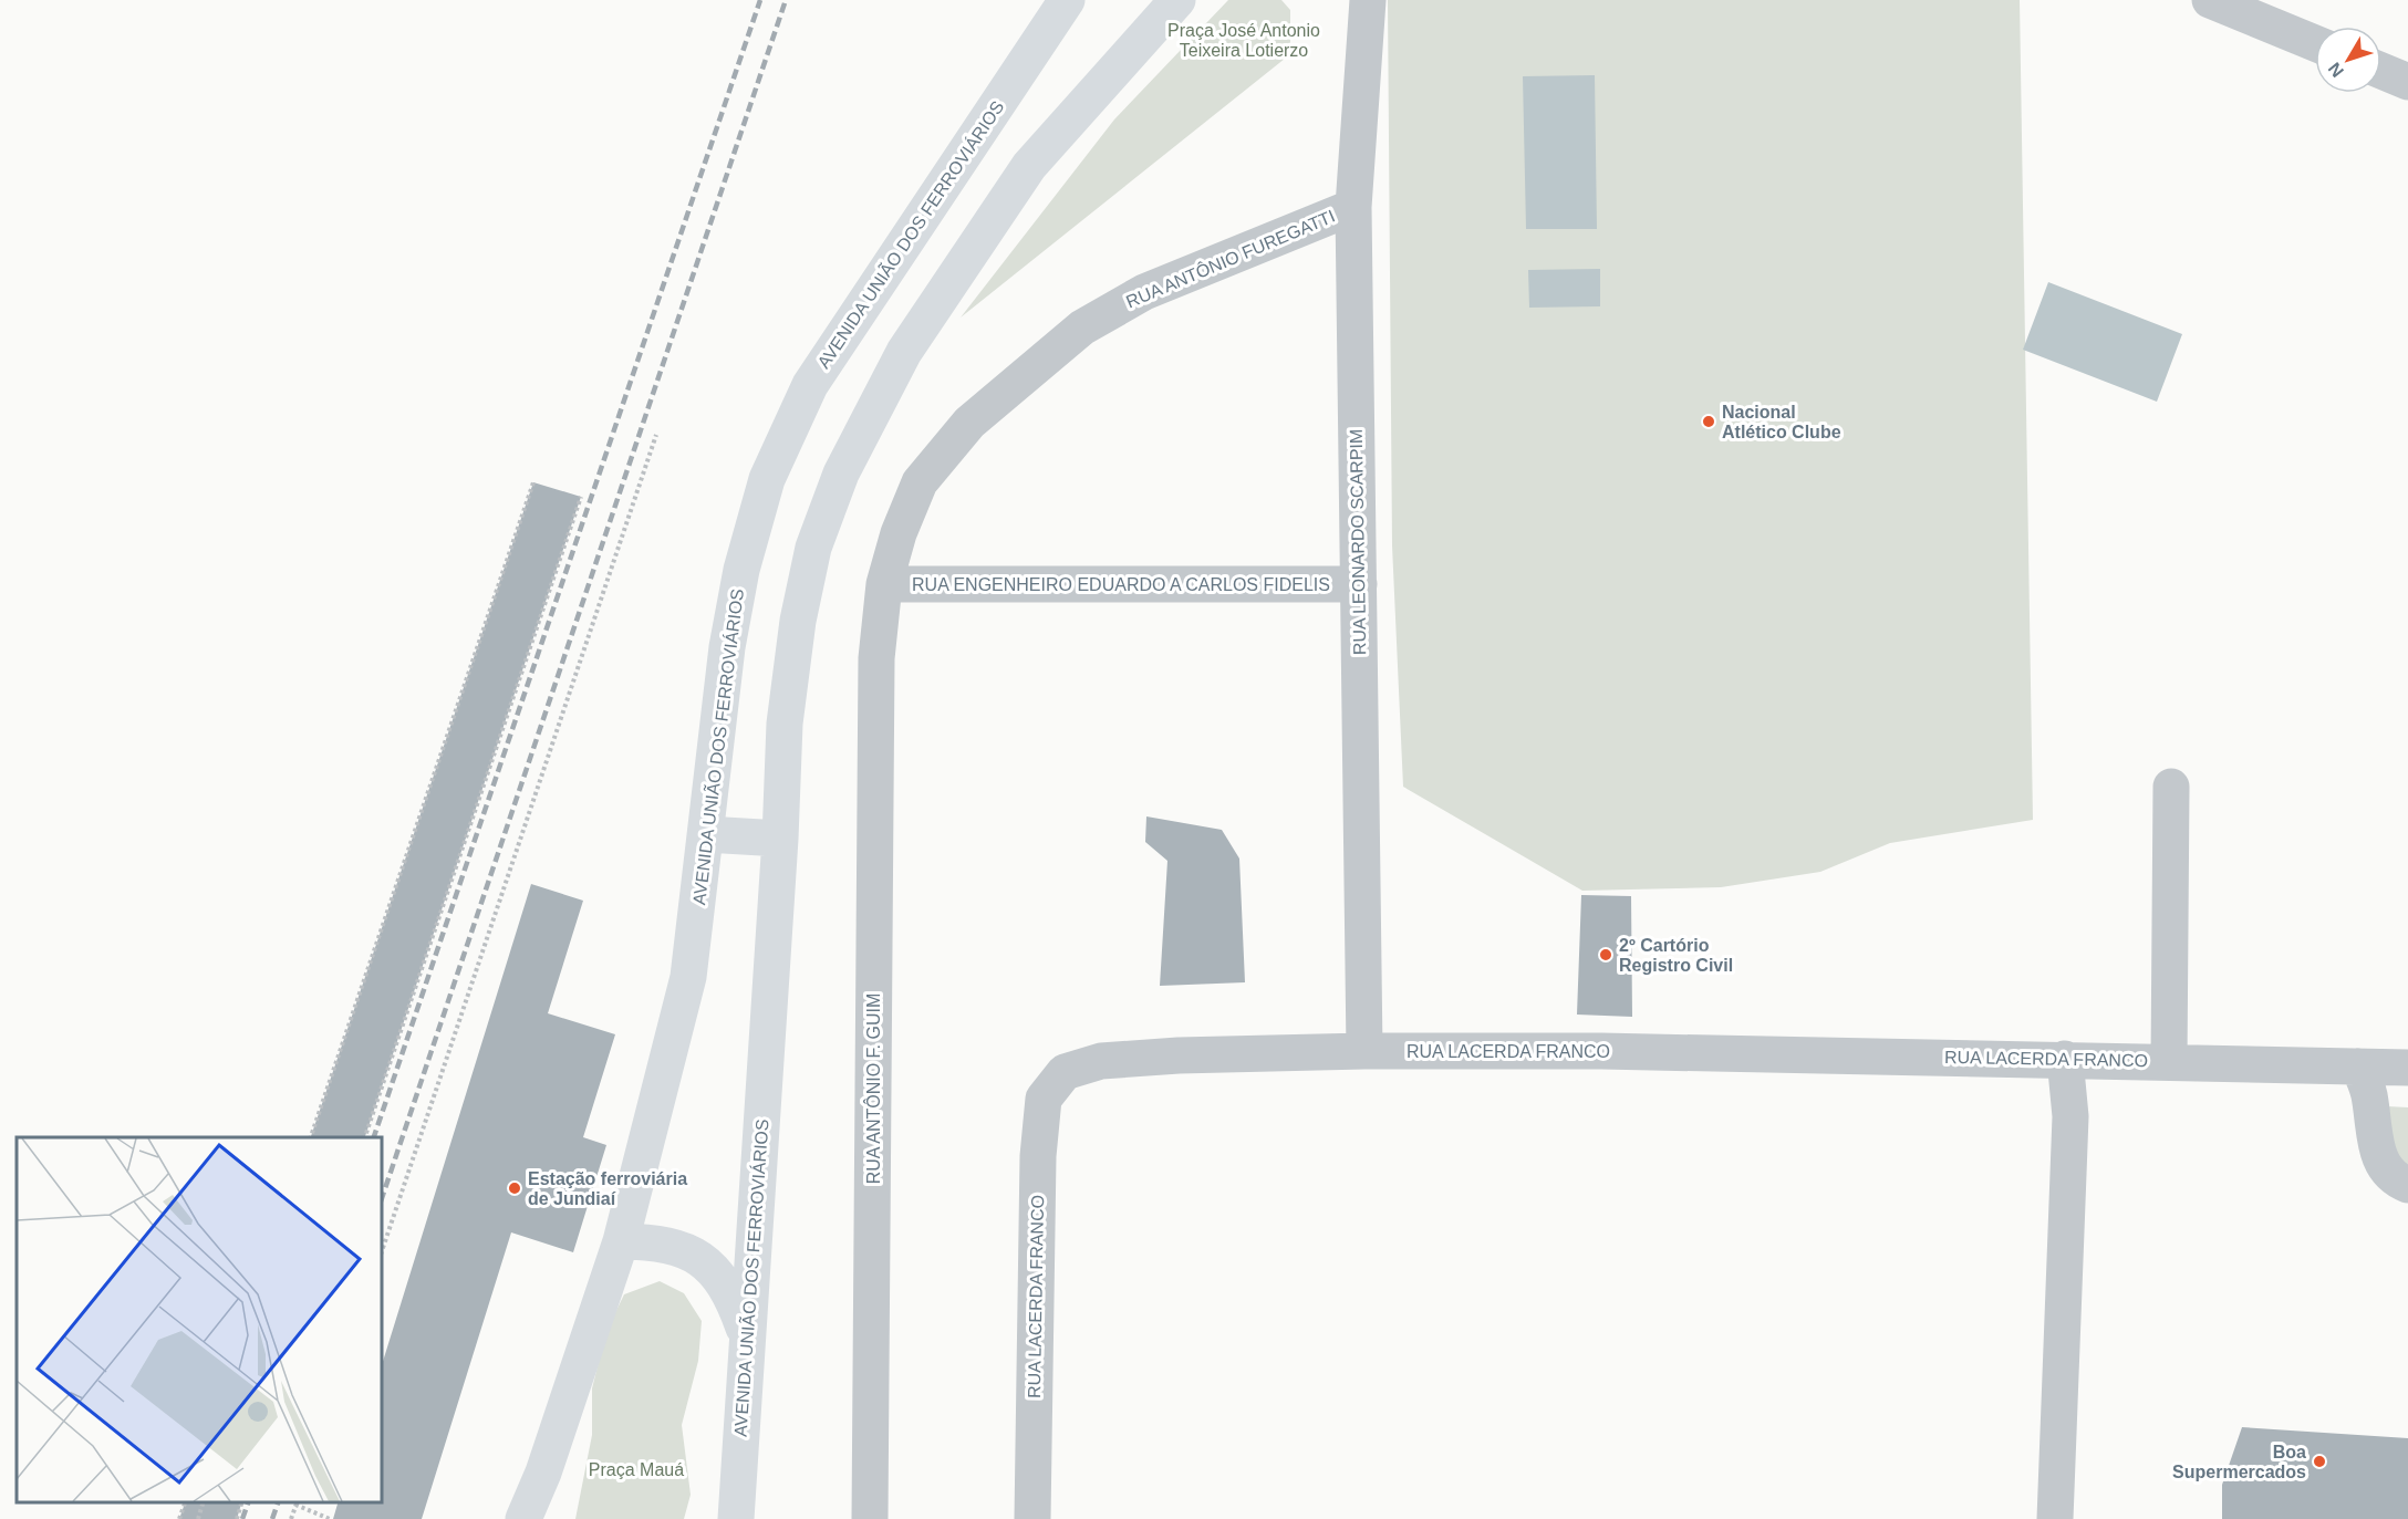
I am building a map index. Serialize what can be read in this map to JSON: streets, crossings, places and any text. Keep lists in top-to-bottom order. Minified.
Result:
{"streets":{"main road":["AVENIDA UNIÃO DOS FERROVIÁRIOS"],"street":["RUA ANTÔNIO FUREGATTI","RUA LEONARDO SCARPIM","RUA ENGENHEIRO EDUARDO A CARLOS FIDELIS","RUA LACERDA FRANCO","RUA ANTÔNIO F. GUIM"]},"crossings":[["RUA ANTÔNIO FUREGATTI","RUA LEONARDO SCARPIM"],["RUA ANTÔNIO FUREGATTI","RUA ENGENHEIRO EDUARDO A CARLOS FIDELIS"],["RUA ANTÔNIO FUREGATTI","RUA ANTÔNIO F. GUIM"],["RUA LEONARDO SCARPIM","RUA ENGENHEIRO EDUARDO A CARLOS FIDELIS"],["RUA LEONARDO SCARPIM","RUA LACERDA FRANCO"]],"parks":["Praça José Antonio Teixeira Lotierzo","Praça Mauá"],"places":["Nacional Atlético Clube","2º Cartório Registro Civil","Estação ferroviária de Jundiaí","Boa Supermercados"],"north":"bottom left"}
